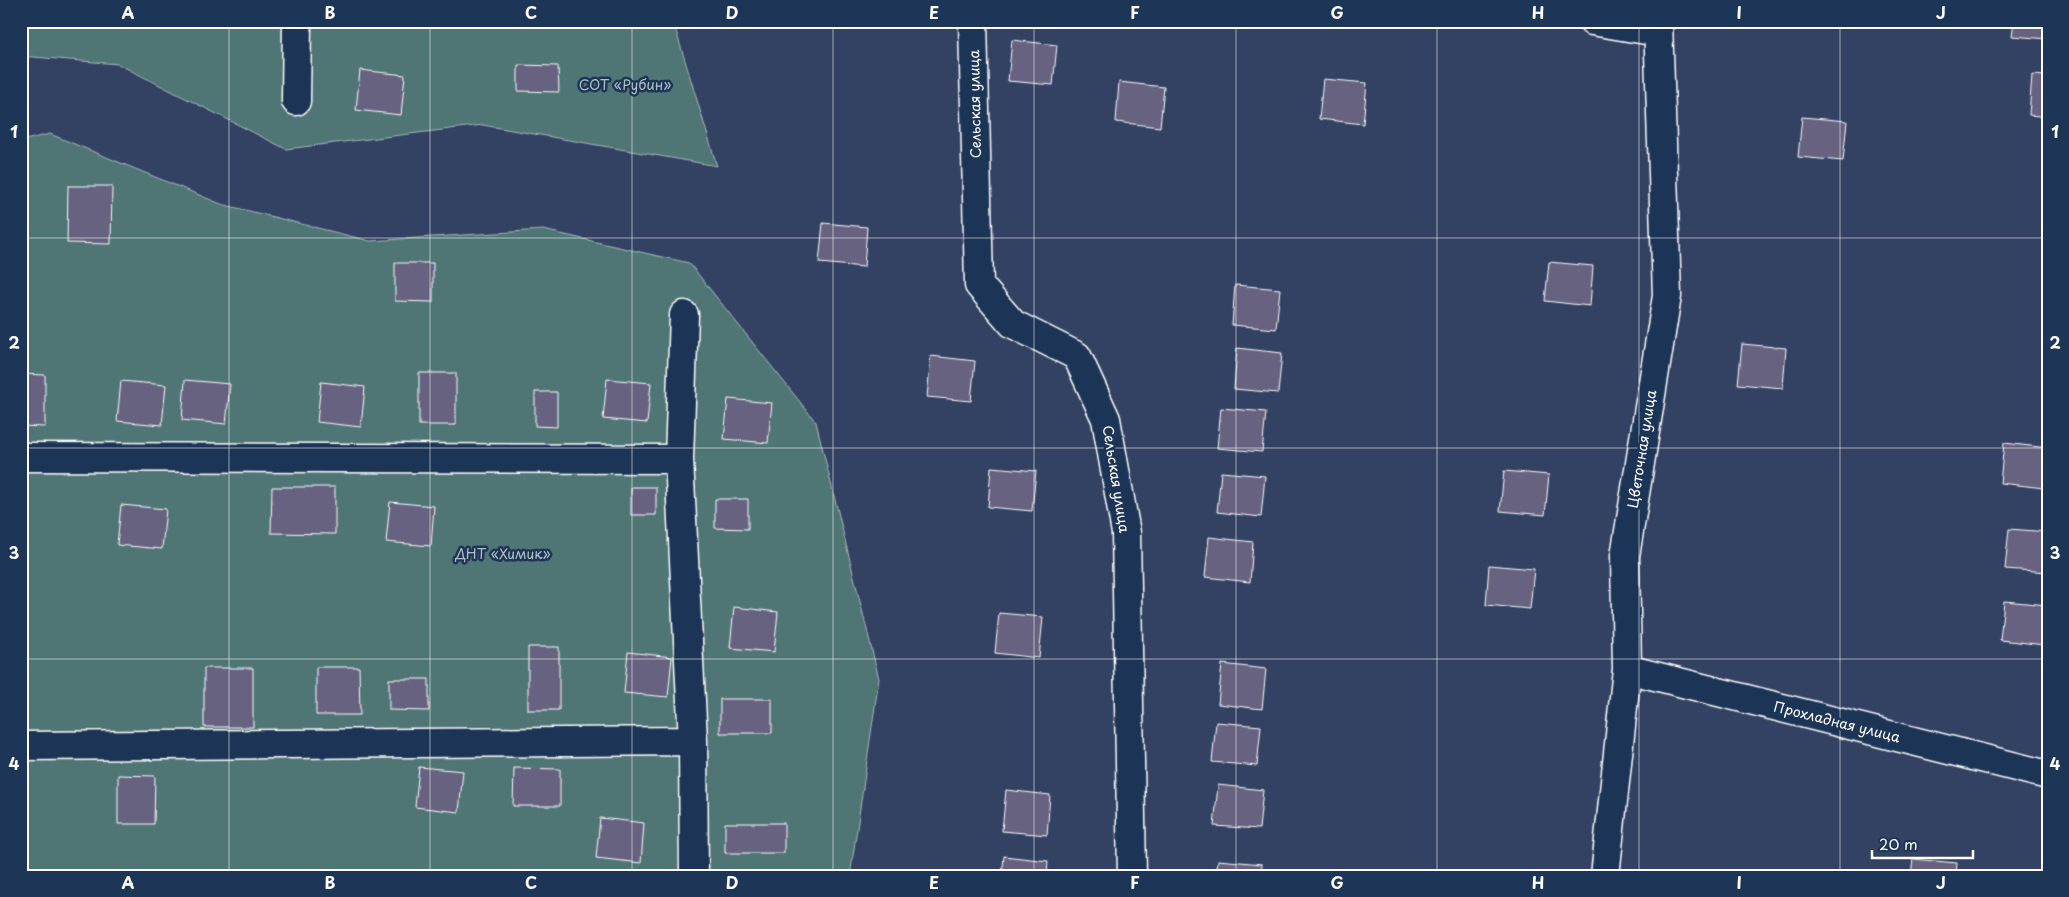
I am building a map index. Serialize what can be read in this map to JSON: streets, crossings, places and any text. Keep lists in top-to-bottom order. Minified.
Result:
{"streets":{"street":["Сельская улица","Цветочная улица","Прохладная улица"]},"crossings":[["Цветочная улица","Прохладная улица"]],"parks":["СОТ «Рубин»","ДНТ «Химик»"],"scale_bar":"20 m","grid":{"columns":["A","B","C","D","E","F","G","H","I","J"],"rows":["1","2","3","4"]}}
